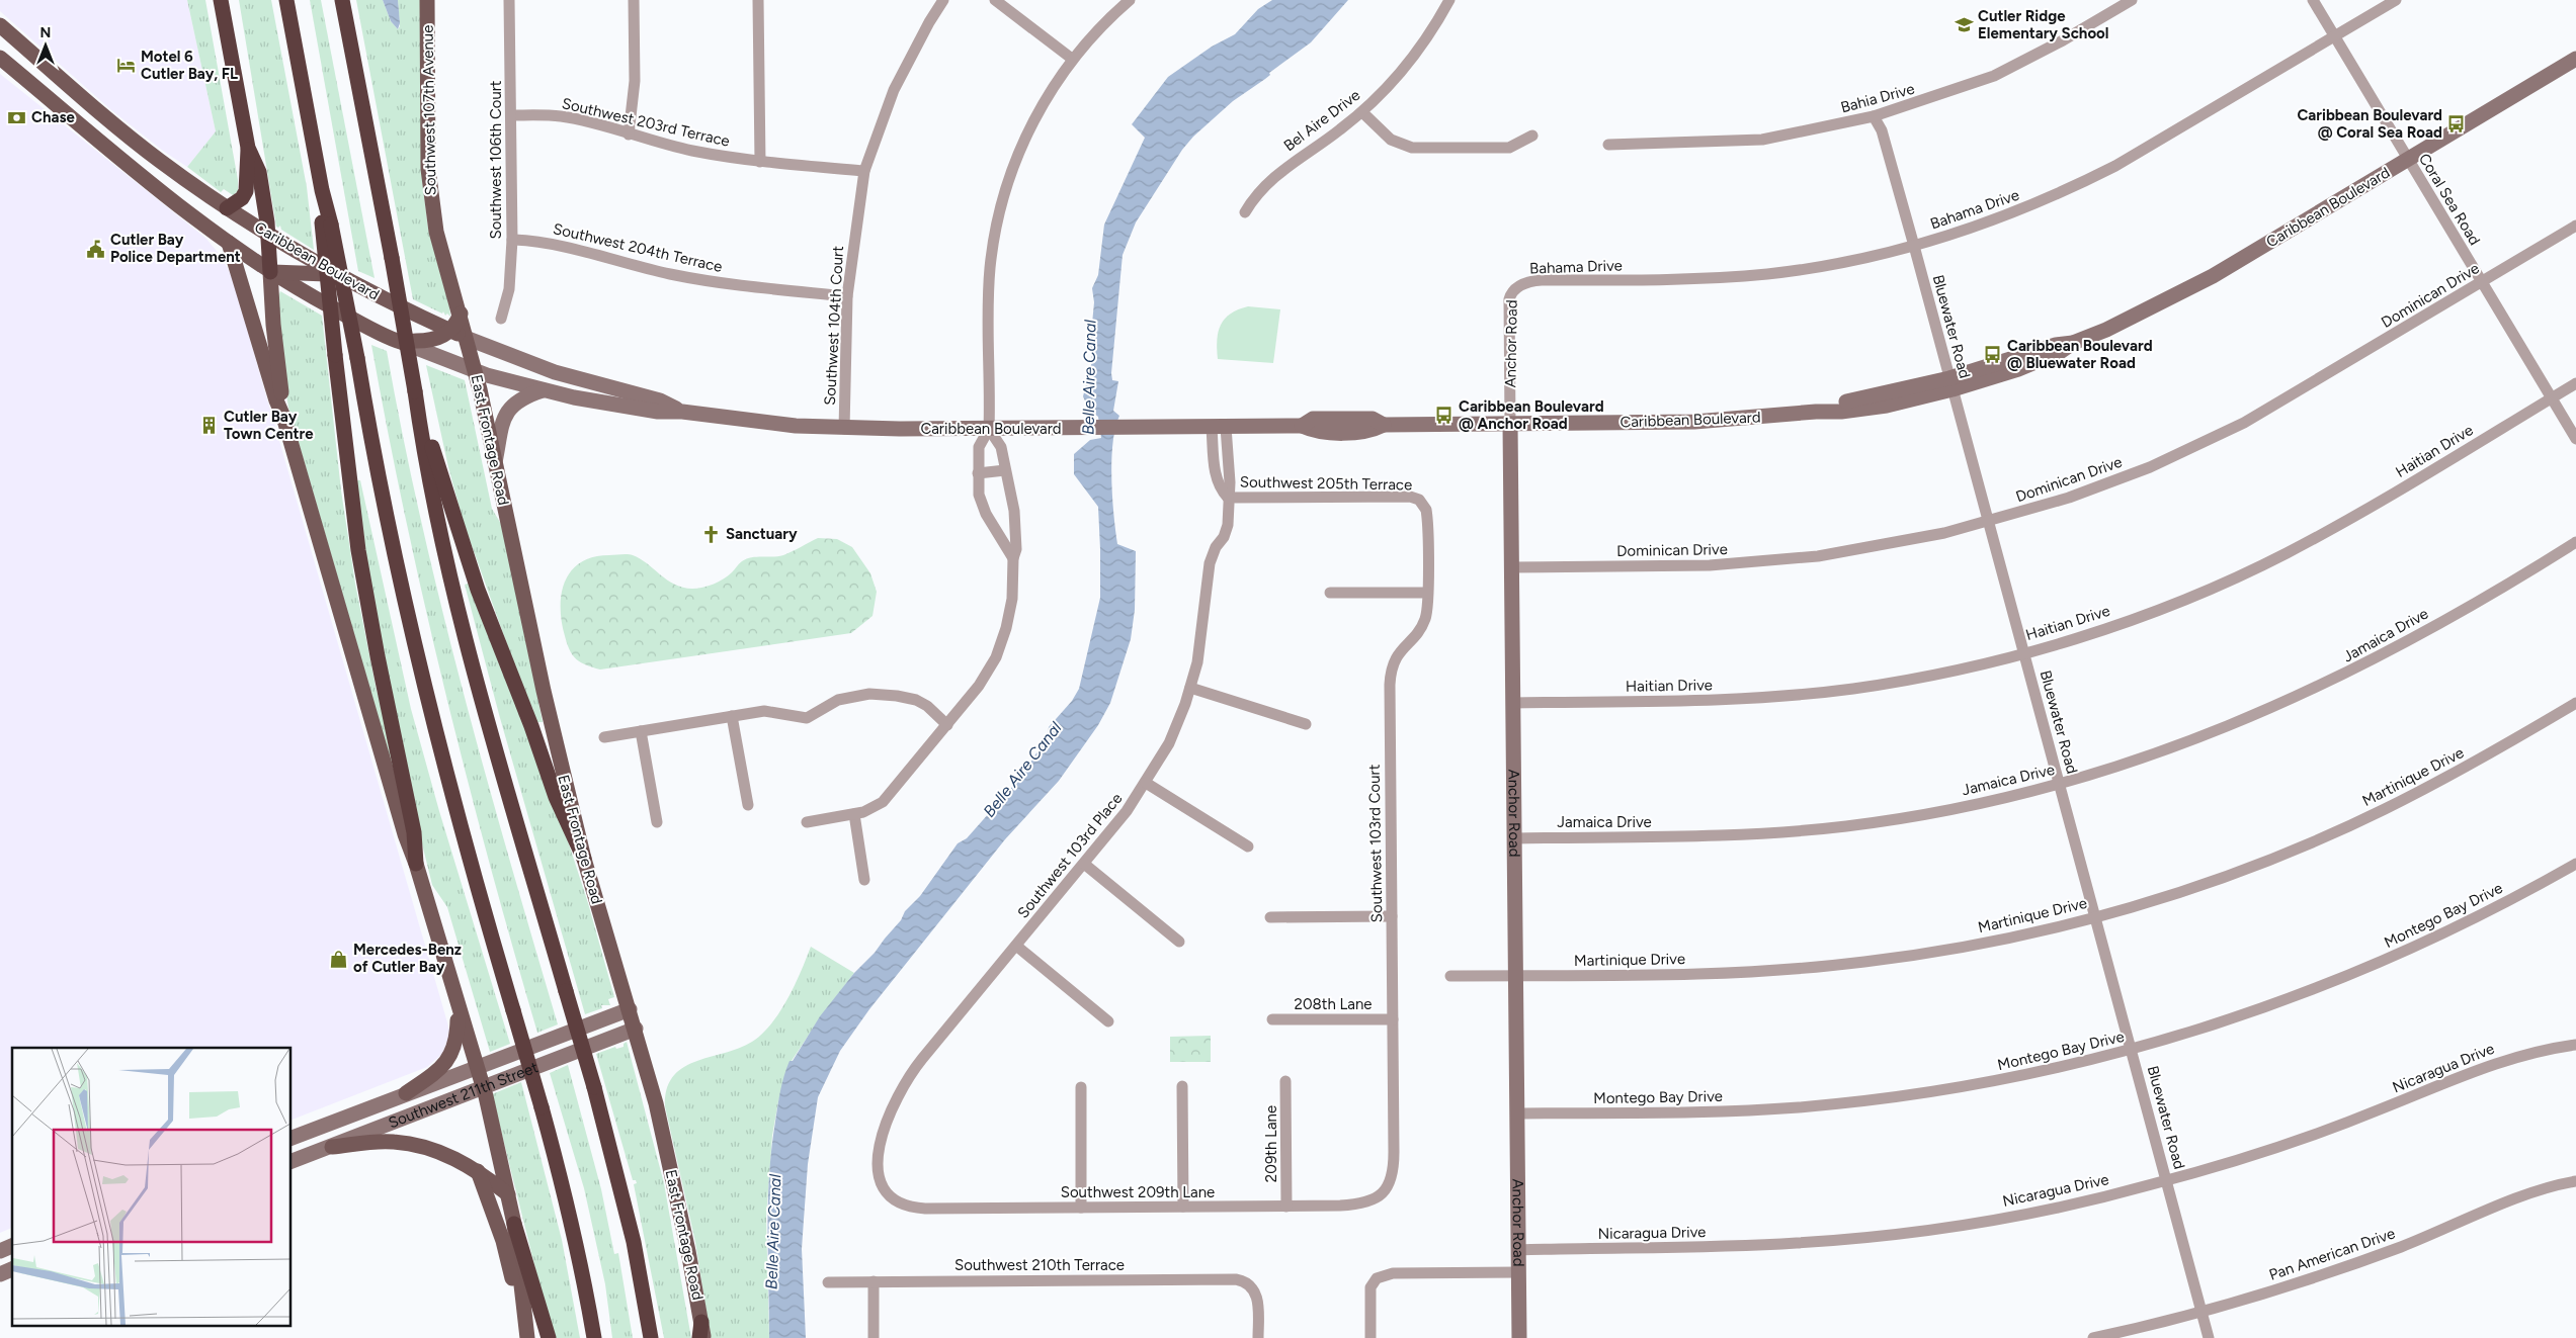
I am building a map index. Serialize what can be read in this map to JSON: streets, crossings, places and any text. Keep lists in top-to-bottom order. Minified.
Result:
{"streets":{"main road":["Southwest 107th Avenue","Caribbean Boulevard","East Frontage Road"],"street":["Bahia Drive","Bel Aire Drive","Southwest 203rd Terrace","Southwest 106th Court","Coral Sea Road","Bahama Drive","Southwest 204th Terrace","Dominican Drive","Southwest 104th Court","Bluewater Road","Anchor Road","Haitian Drive","Southwest 205th Terrace","Jamaica Drive","Martinique Drive","Southwest 103rd Court","Southwest 103rd Place","Montego Bay Drive","208th Lane","Nicaragua Drive","Southwest 211th Street","209th Lane","Southwest 209th Lane","Pan American Drive","Southwest 210th Terrace"]},"crossings":[["Bahia Drive","Bluewater Road"],["Southwest 107th Avenue","Caribbean Boulevard"],["Southwest 107th Avenue","East Frontage Road"],["Southwest 203rd Terrace","Southwest 106th Court"],["Southwest 203rd Terrace","Southwest 104th Court"],["Southwest 106th Court","Southwest 204th Terrace"],["Coral Sea Road","Caribbean Boulevard"],["Coral Sea Road","Bahama Drive"],["Coral Sea Road","Dominican Drive"],["Coral Sea Road","Haitian Drive"],["Caribbean Boulevard","Southwest 104th Court"],["Caribbean Boulevard","Bluewater Road"],["Caribbean Boulevard","Anchor Road"],["Caribbean Boulevard","East Frontage Road"],["Caribbean Boulevard","Southwest 103rd Place"],["Bahama Drive","Bluewater Road"],["Bahama Drive","Anchor Road"],["Southwest 204th Terrace","Southwest 104th Court"],["Dominican Drive","Bluewater Road"],["Dominican Drive","Anchor Road"],["Bluewater Road","Haitian Drive"],["Bluewater Road","Jamaica Drive"],["Bluewater Road","Martinique Drive"],["Bluewater Road","Montego Bay Drive"],["Bluewater Road","Nicaragua Drive"],["Bluewater Road","Pan American Drive"],["Anchor Road","Haitian Drive"],["Anchor Road","Jamaica Drive"],["Anchor Road","Martinique Drive"],["Anchor Road","Montego Bay Drive"],["Anchor Road","Nicaragua Drive"],["East Frontage Road","Southwest 211th Street"],["Southwest 205th Terrace","Southwest 103rd Court"],["Southwest 205th Terrace","Southwest 103rd Place"],["Southwest 103rd Court","208th Lane"],["Southwest 103rd Court","Southwest 209th Lane"],["Southwest 103rd Place","Southwest 209th Lane"],["209th Lane","Southwest 209th Lane"]],"water":["Belle Aire Canal"],"places":{"school or university":["Cutler Ridge Elementary School"],"hotel":["Motel 6 Cutler Bay, FL"],"bank":["Chase"],"bus stop":["Caribbean Boulevard @ Coral Sea Road","Caribbean Boulevard @ Bluewater Road","Caribbean Boulevard @ Anchor Road"],"public building":["Cutler Bay Police Department"],"building":["Cutler Bay Town Centre"],"church":["Sanctuary"],"shop":["Mercedes-Benz of Cutler Bay"]},"north":"top"}
